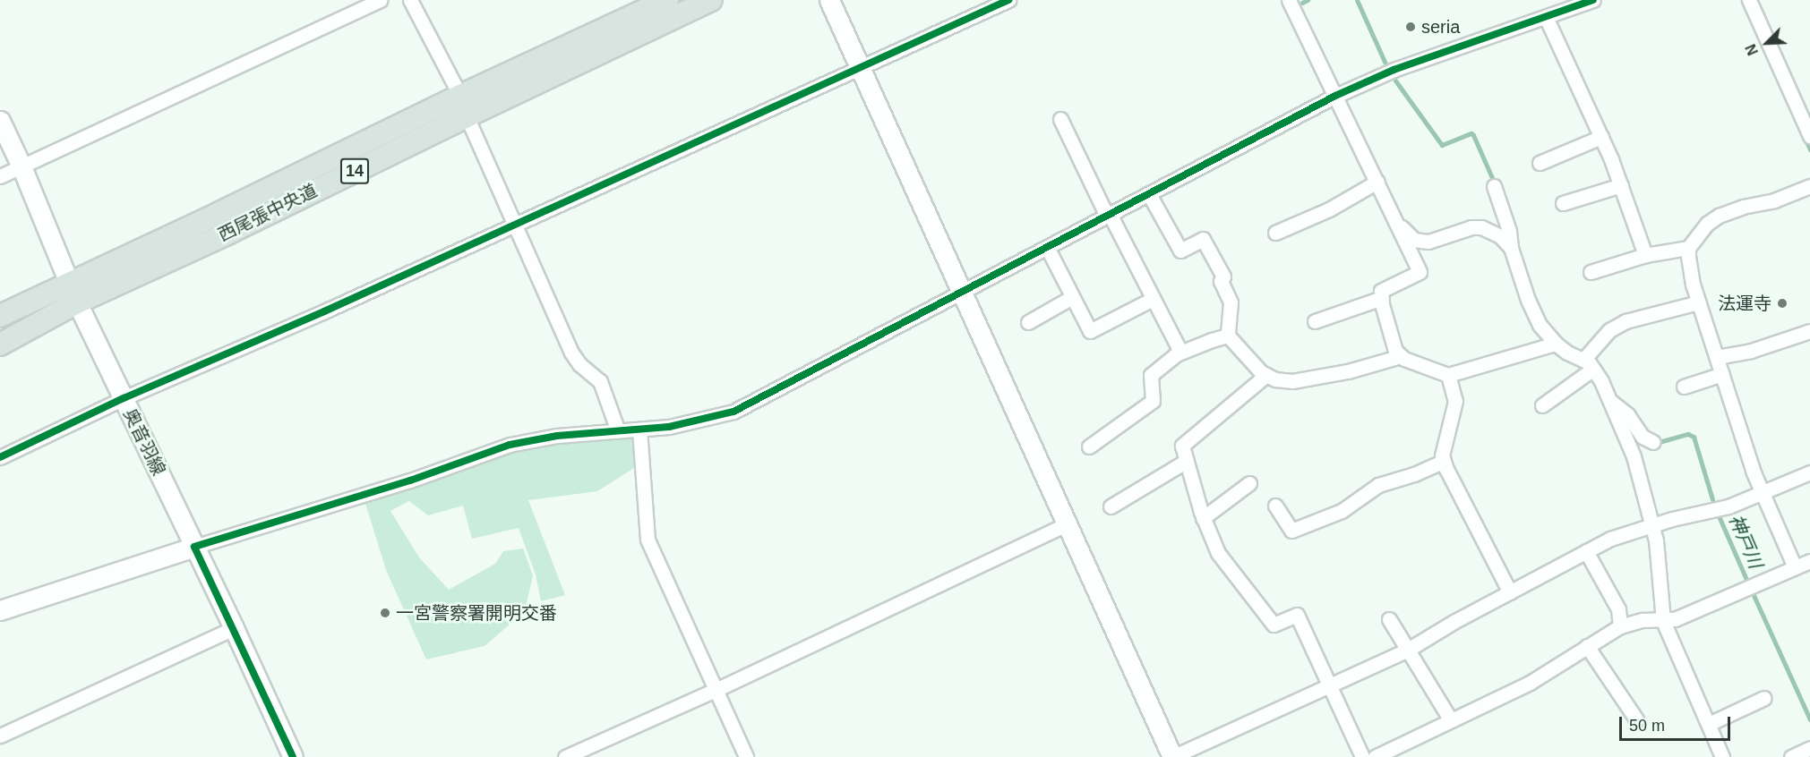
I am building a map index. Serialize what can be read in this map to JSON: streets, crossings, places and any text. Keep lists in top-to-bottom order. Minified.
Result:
{"streets":{"main road":["14","西尾張中央道"],"street":["奥音羽線"]},"crossings":[["西尾張中央道","奥音羽線"]],"water":["神戸川"],"places":["seria","法運寺","一宮警察署開明交番"],"scale_bar":"50 m","north":"bottom left"}
